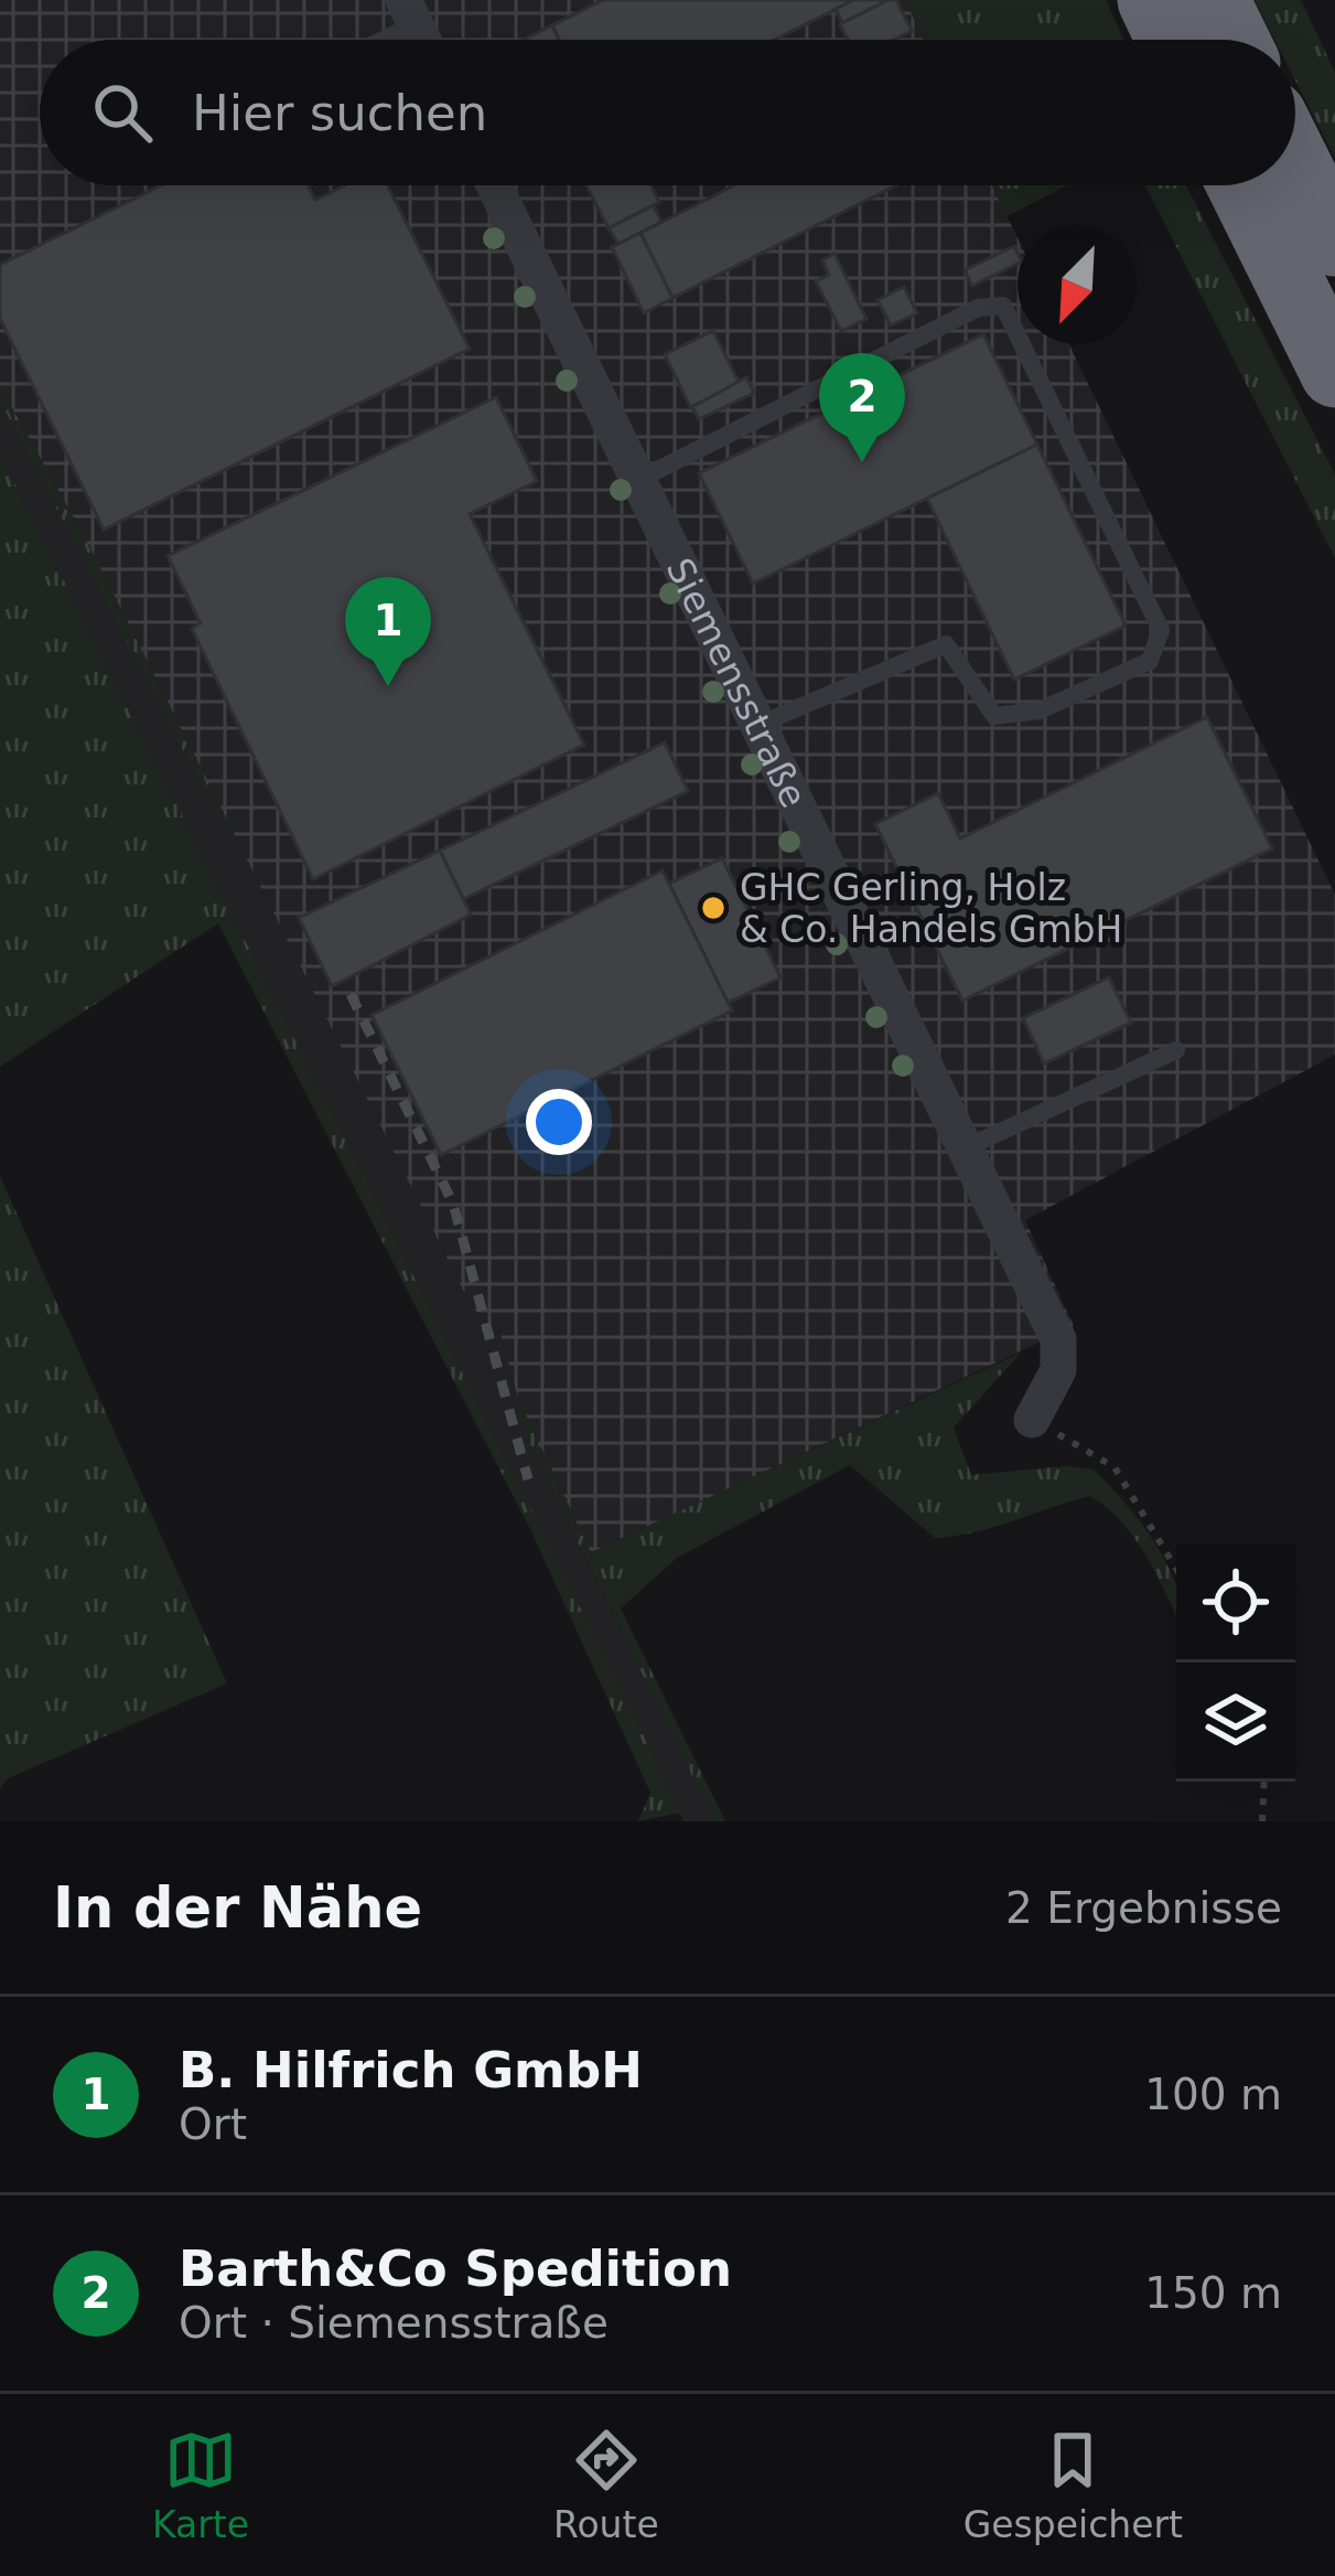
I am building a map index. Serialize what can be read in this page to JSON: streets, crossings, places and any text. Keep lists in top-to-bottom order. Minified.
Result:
{"streets":{"street":["Siemensstraße"]},"places":["GHC Gerling, Holz & Co. Handels GmbH"],"north":"bottom left","page":{"search":"Hier suchen","pins":["2","1"],"heading":["In der Nähe","2 Ergebnisse"],"list":[{"mark":"1","name":"B. Hilfrich GmbH","note":"Ort","value":"100 m"},{"mark":"2","name":"Barth&Co Spedition","note":"Ort · Siemensstraße","value":"150 m"}],"nav":["Karte","Route","Gespeichert"]}}
